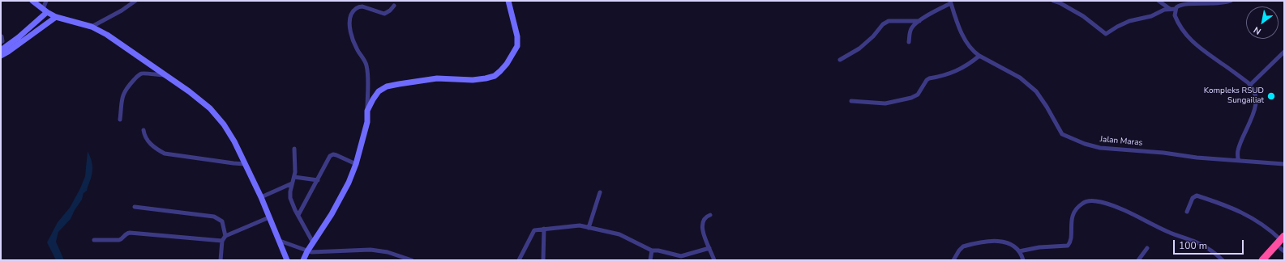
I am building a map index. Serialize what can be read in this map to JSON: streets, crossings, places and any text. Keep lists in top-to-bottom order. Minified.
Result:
{"streets":{"street":["Jalan Maras"]},"places":["Kompleks RSUD Sungailiat"],"scale_bar":"100 m","north":"bottom left"}
